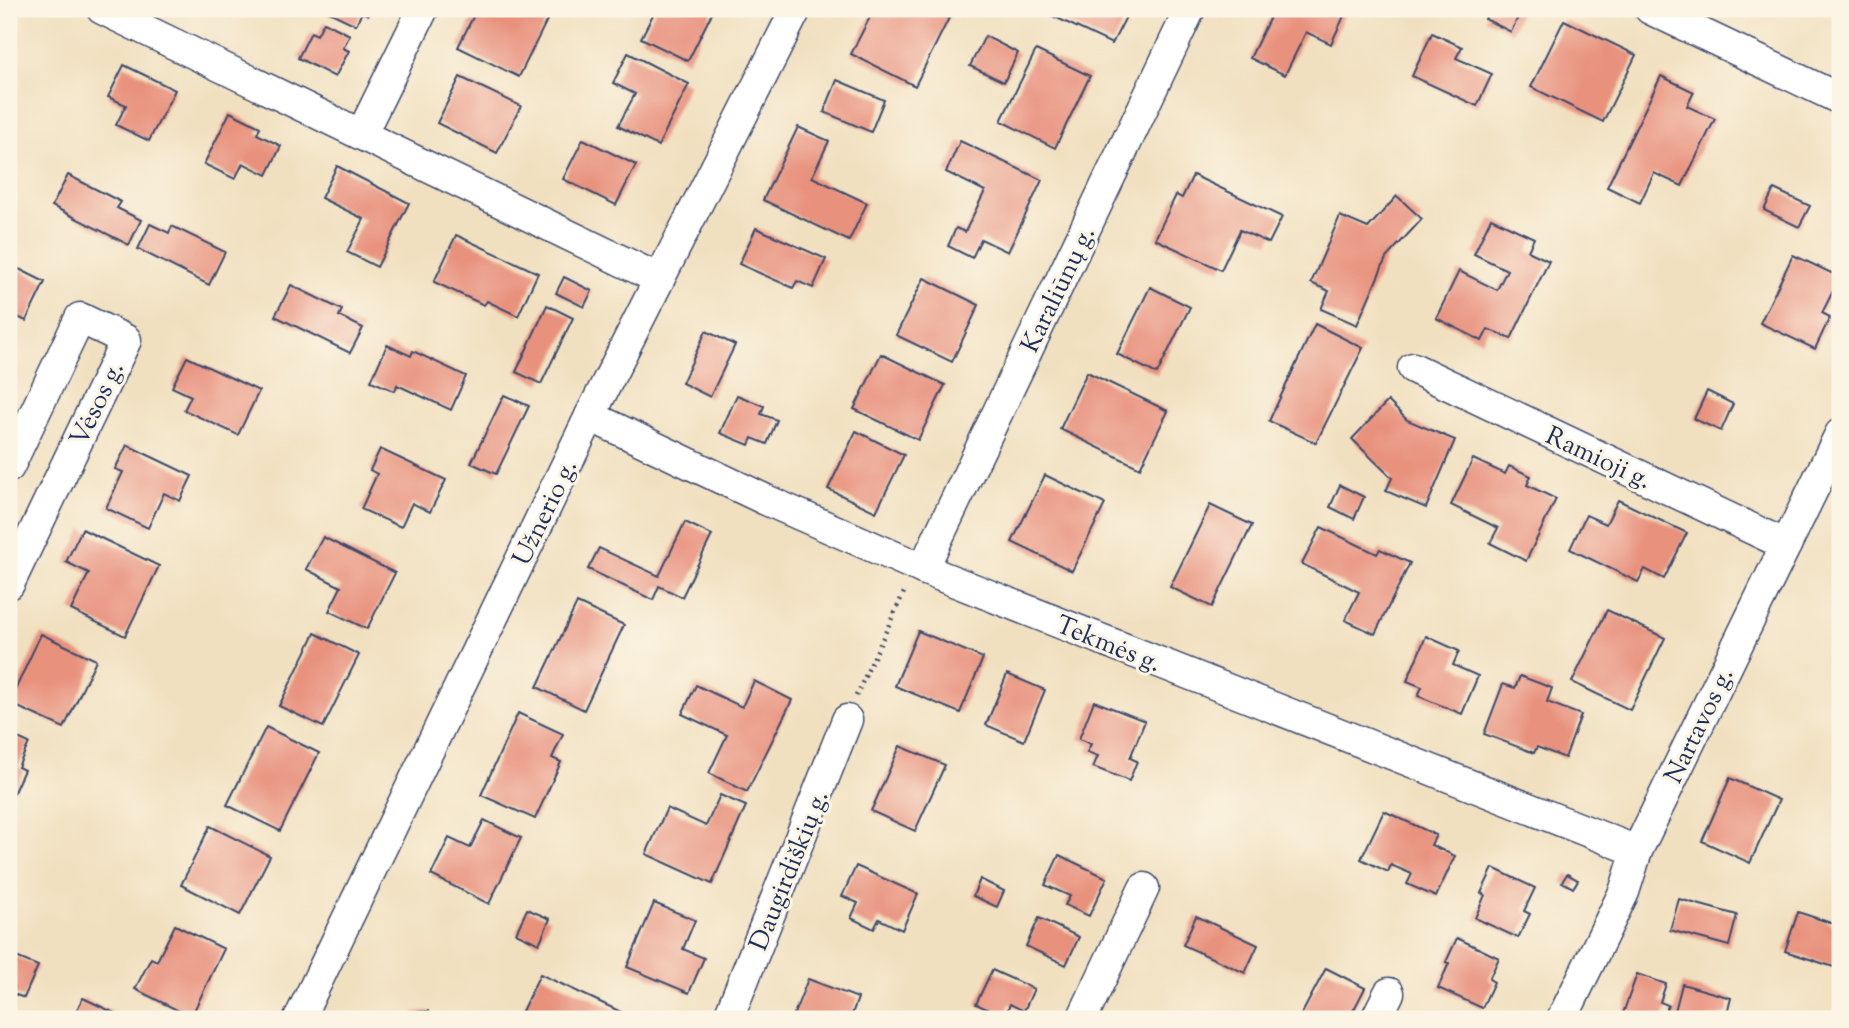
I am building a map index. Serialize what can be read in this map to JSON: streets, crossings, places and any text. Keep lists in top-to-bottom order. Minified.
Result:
{"streets":{"street":["Karaliūnų g.","Vėsos g.","Ramioji g.","Užnerio g.","Tekmės g.","Nartavos g.","Daugirdiškių g."]},"crossings":[["Karaliūnų g.","Tekmės g."],["Ramioji g.","Nartavos g."],["Užnerio g.","Tekmės g."],["Tekmės g.","Nartavos g."]]}
